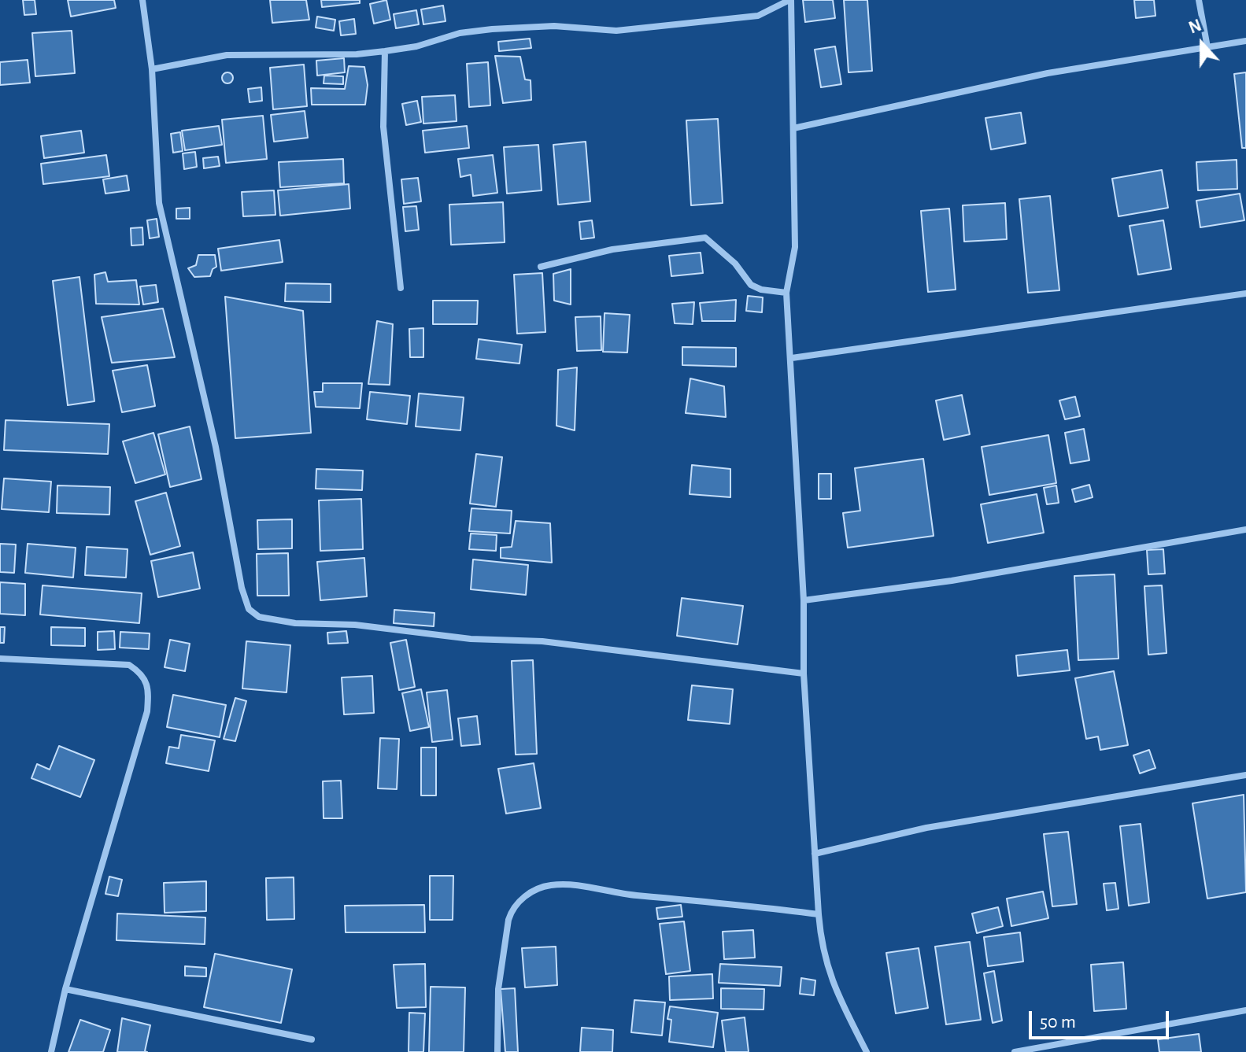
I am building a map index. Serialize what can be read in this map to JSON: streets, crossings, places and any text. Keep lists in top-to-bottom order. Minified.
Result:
{"scale_bar":"50 m","north":"top"}
